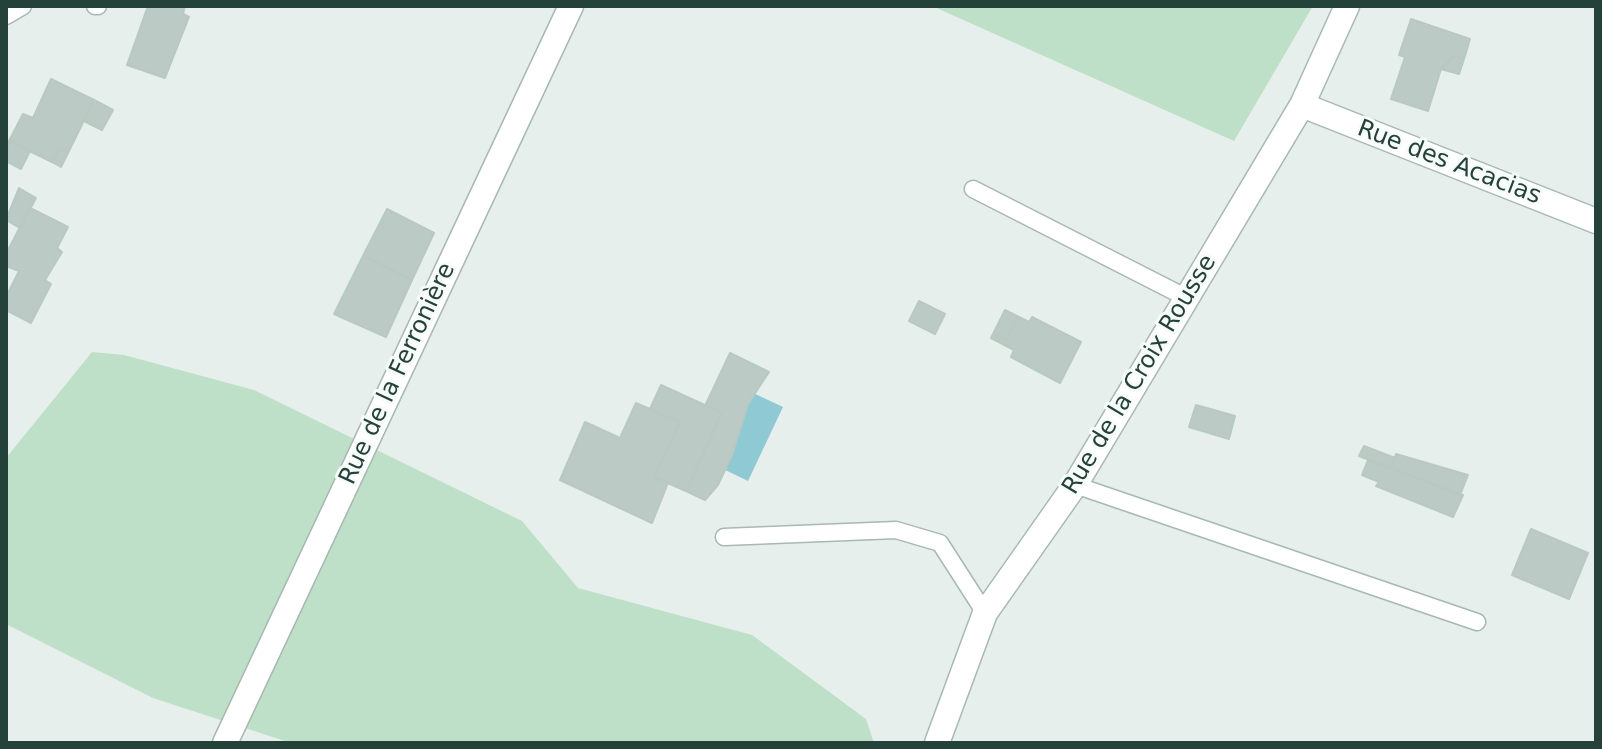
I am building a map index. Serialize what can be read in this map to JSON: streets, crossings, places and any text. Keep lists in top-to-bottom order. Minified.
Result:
{"streets":{"street":["Rue des Acacias","Rue de la Ferronière","Rue de la Croix Rousse"]},"crossings":[["Rue des Acacias","Rue de la Croix Rousse"]]}
